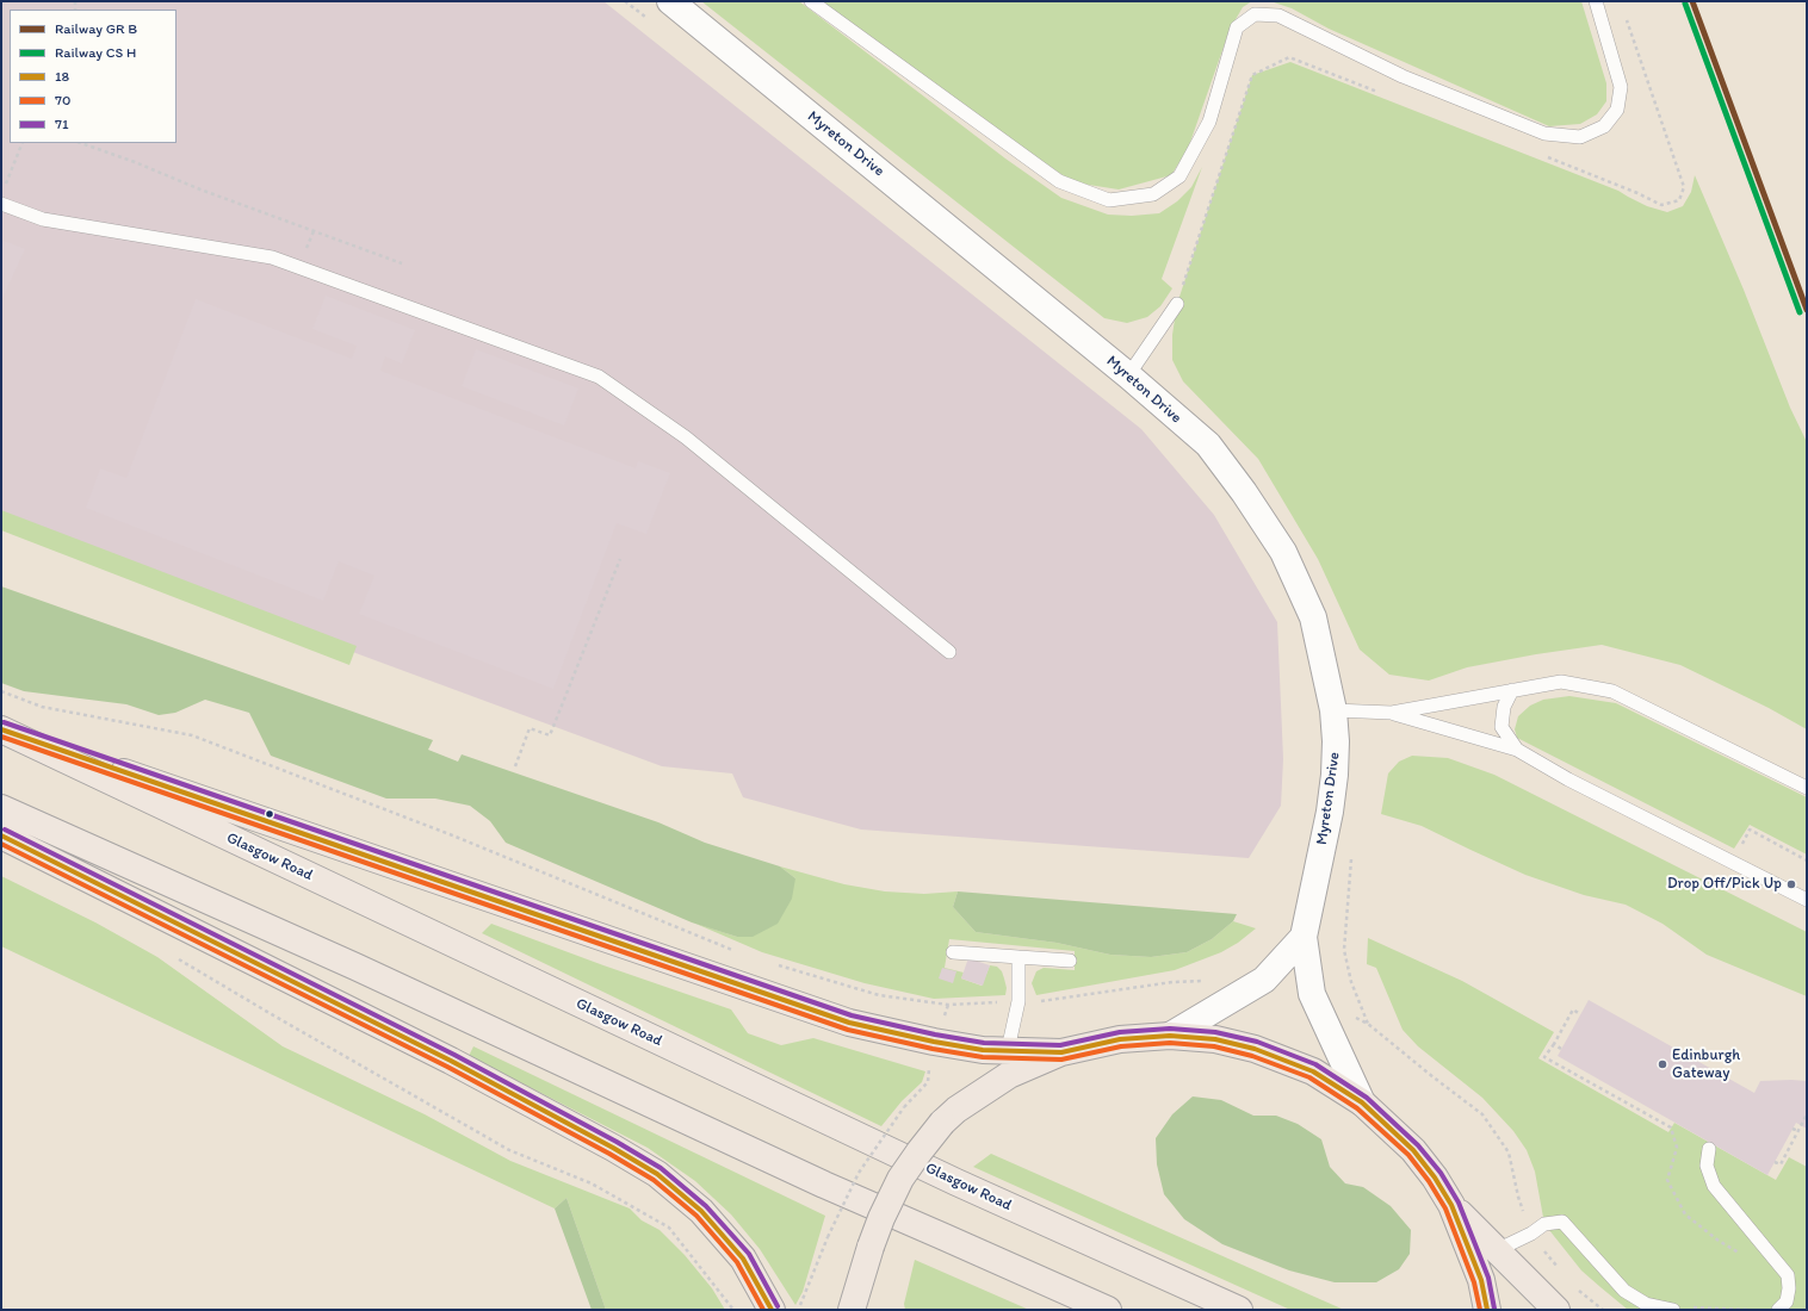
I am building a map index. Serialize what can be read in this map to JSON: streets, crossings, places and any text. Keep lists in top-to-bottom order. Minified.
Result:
{"streets":{"main road":["Glasgow Road"],"street":["Myreton Drive"]},"places":["Drop Off/Pick Up","Edinburgh Gateway"],"lines":["transit line 71","transit line 18","transit line 70"],"legend":["Railway GR B","Railway CS H","18","70","71"]}
